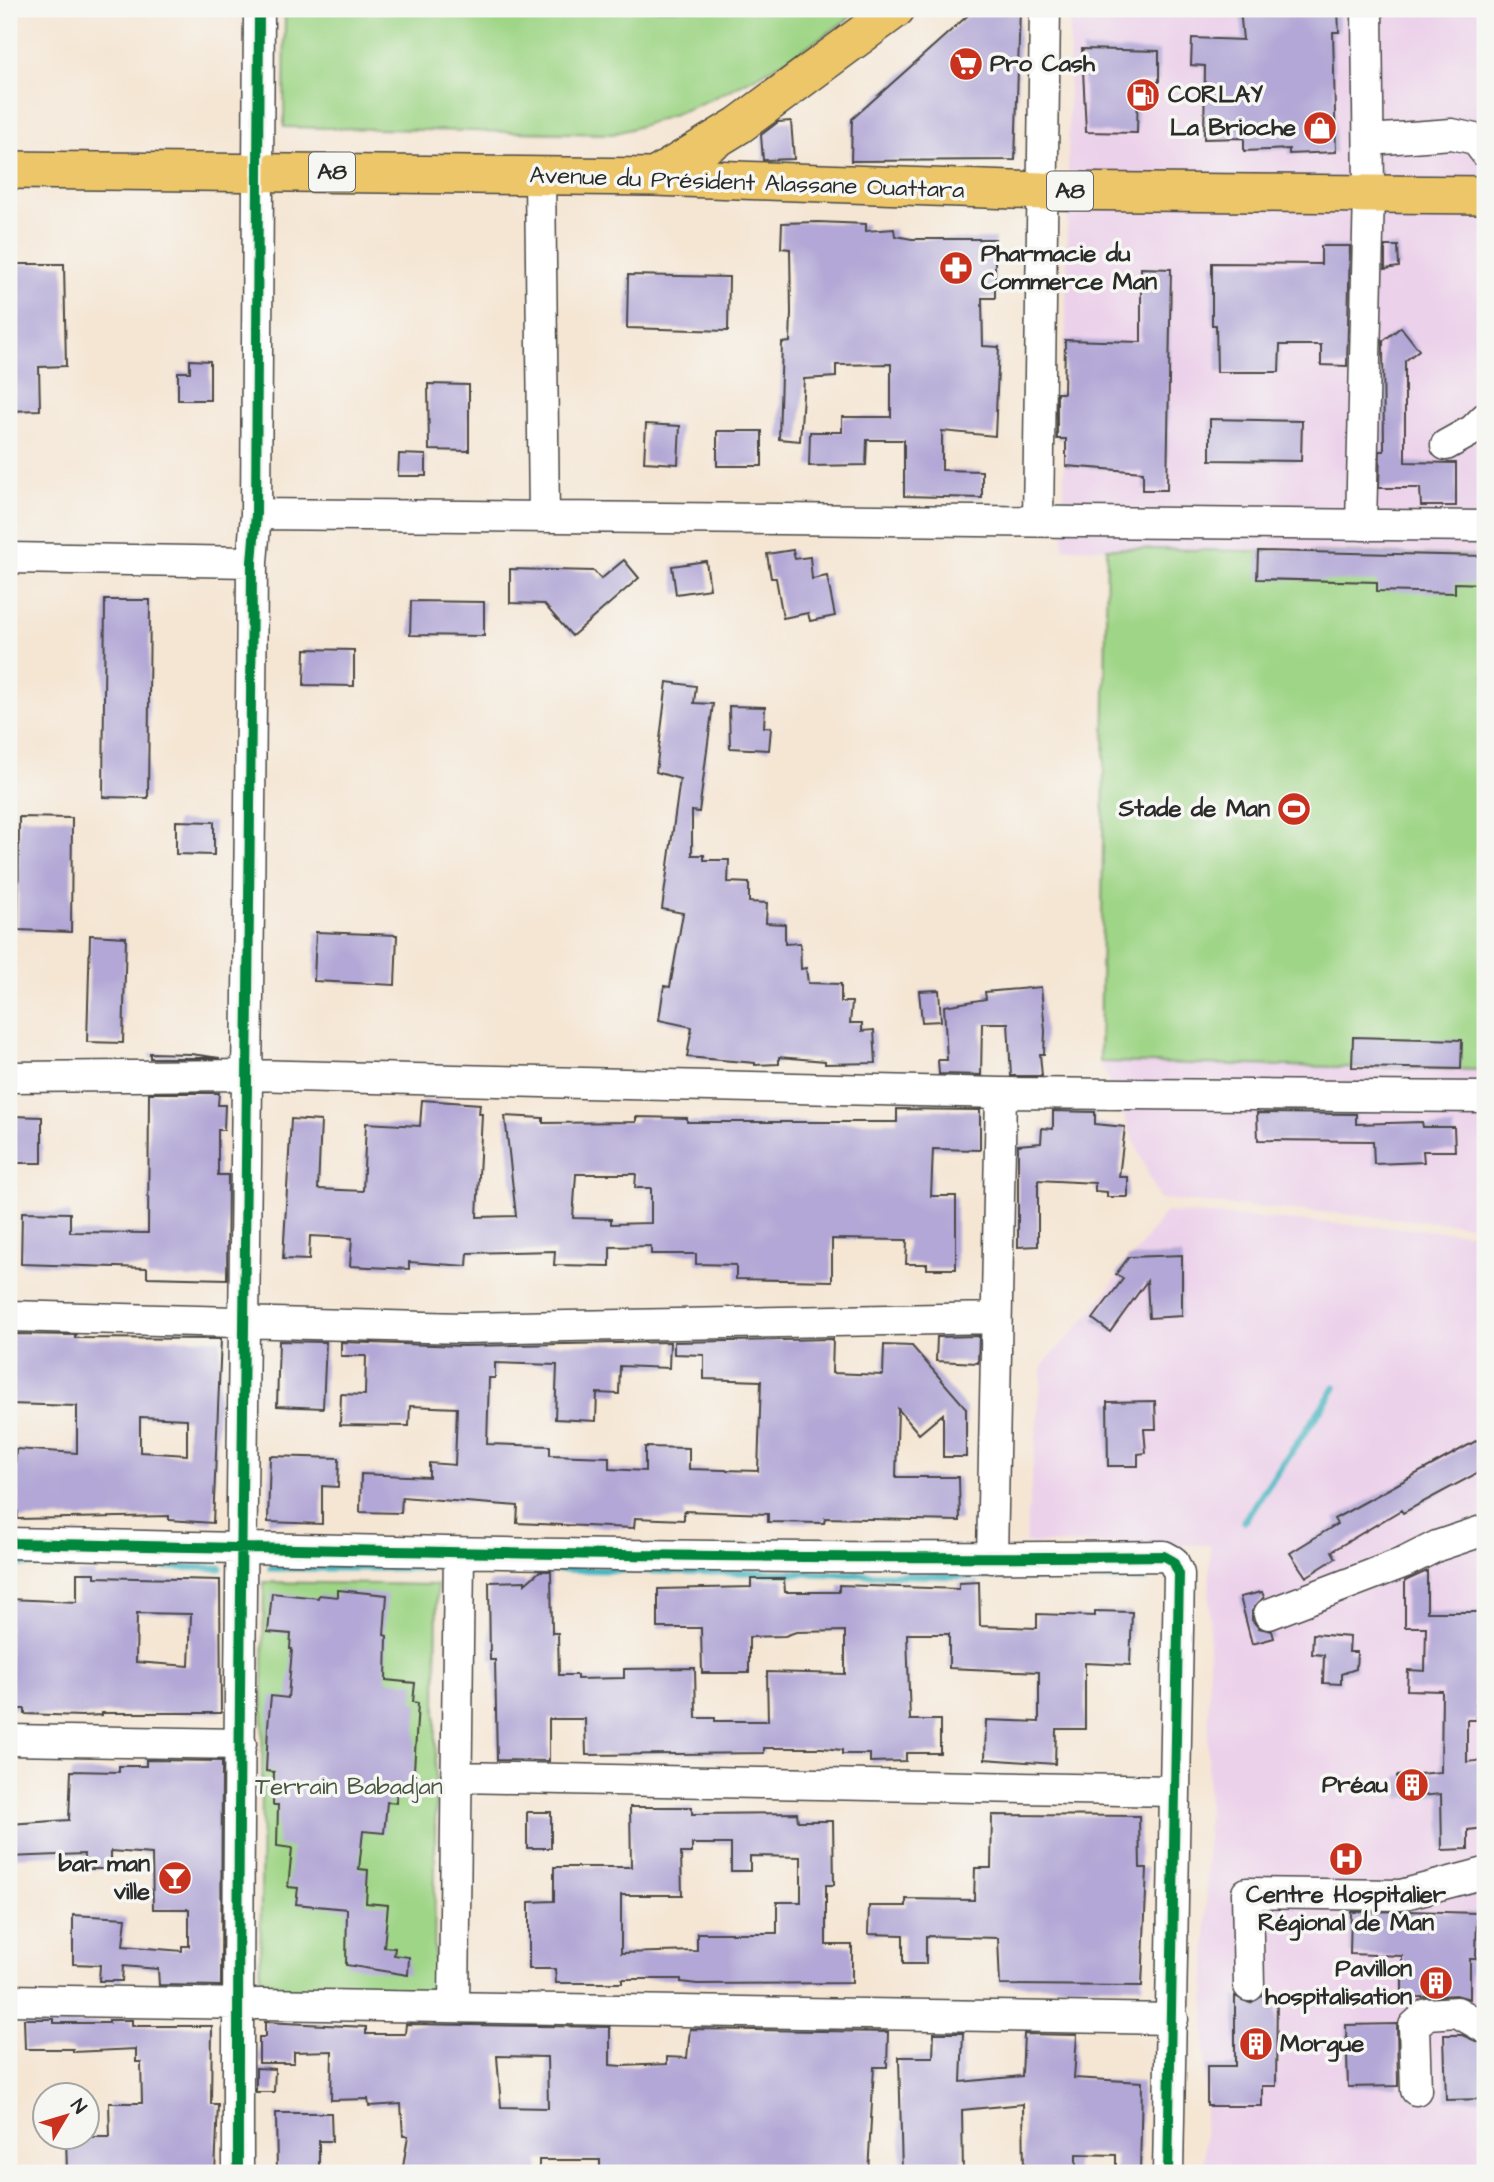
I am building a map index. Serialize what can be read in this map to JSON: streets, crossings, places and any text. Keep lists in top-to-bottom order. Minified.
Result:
{"streets":{"main road":["A8","Avenue du Président Alassane Ouattara"]},"parks":["Terrain Babadjan"],"places":{"supermarket":["Pro Cash"],"fuel station":["CORLAY"],"shop":["La Brioche"],"pharmacy":["Pharmacie du Commerce Man"],"sports":["Stade de Man"],"building":["Préau","Pavillon hospitalisation","Morgue"],"hospital":["Centre Hospitalier Régional de Man"],"bar":["bar man ville"]},"north":"top right"}
